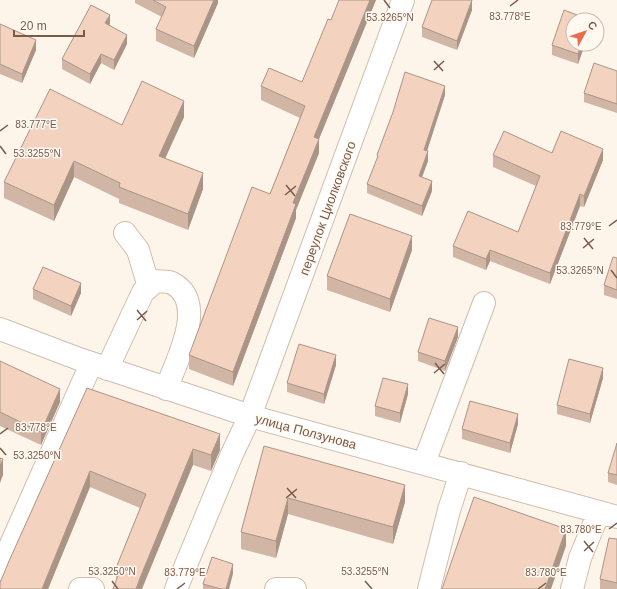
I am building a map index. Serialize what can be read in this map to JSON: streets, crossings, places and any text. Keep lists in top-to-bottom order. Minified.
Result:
{"streets":{"street":["переулок Циолковского","улица Ползунова"]},"crossings":[["переулок Циолковского","улица Ползунова"]],"scale_bar":"20 m","north":"top right","coordinates":["83.778°E","53.3265°N","83.777°E","53.3255°N","83.779°E","53.3250°N","83.780°E"]}
